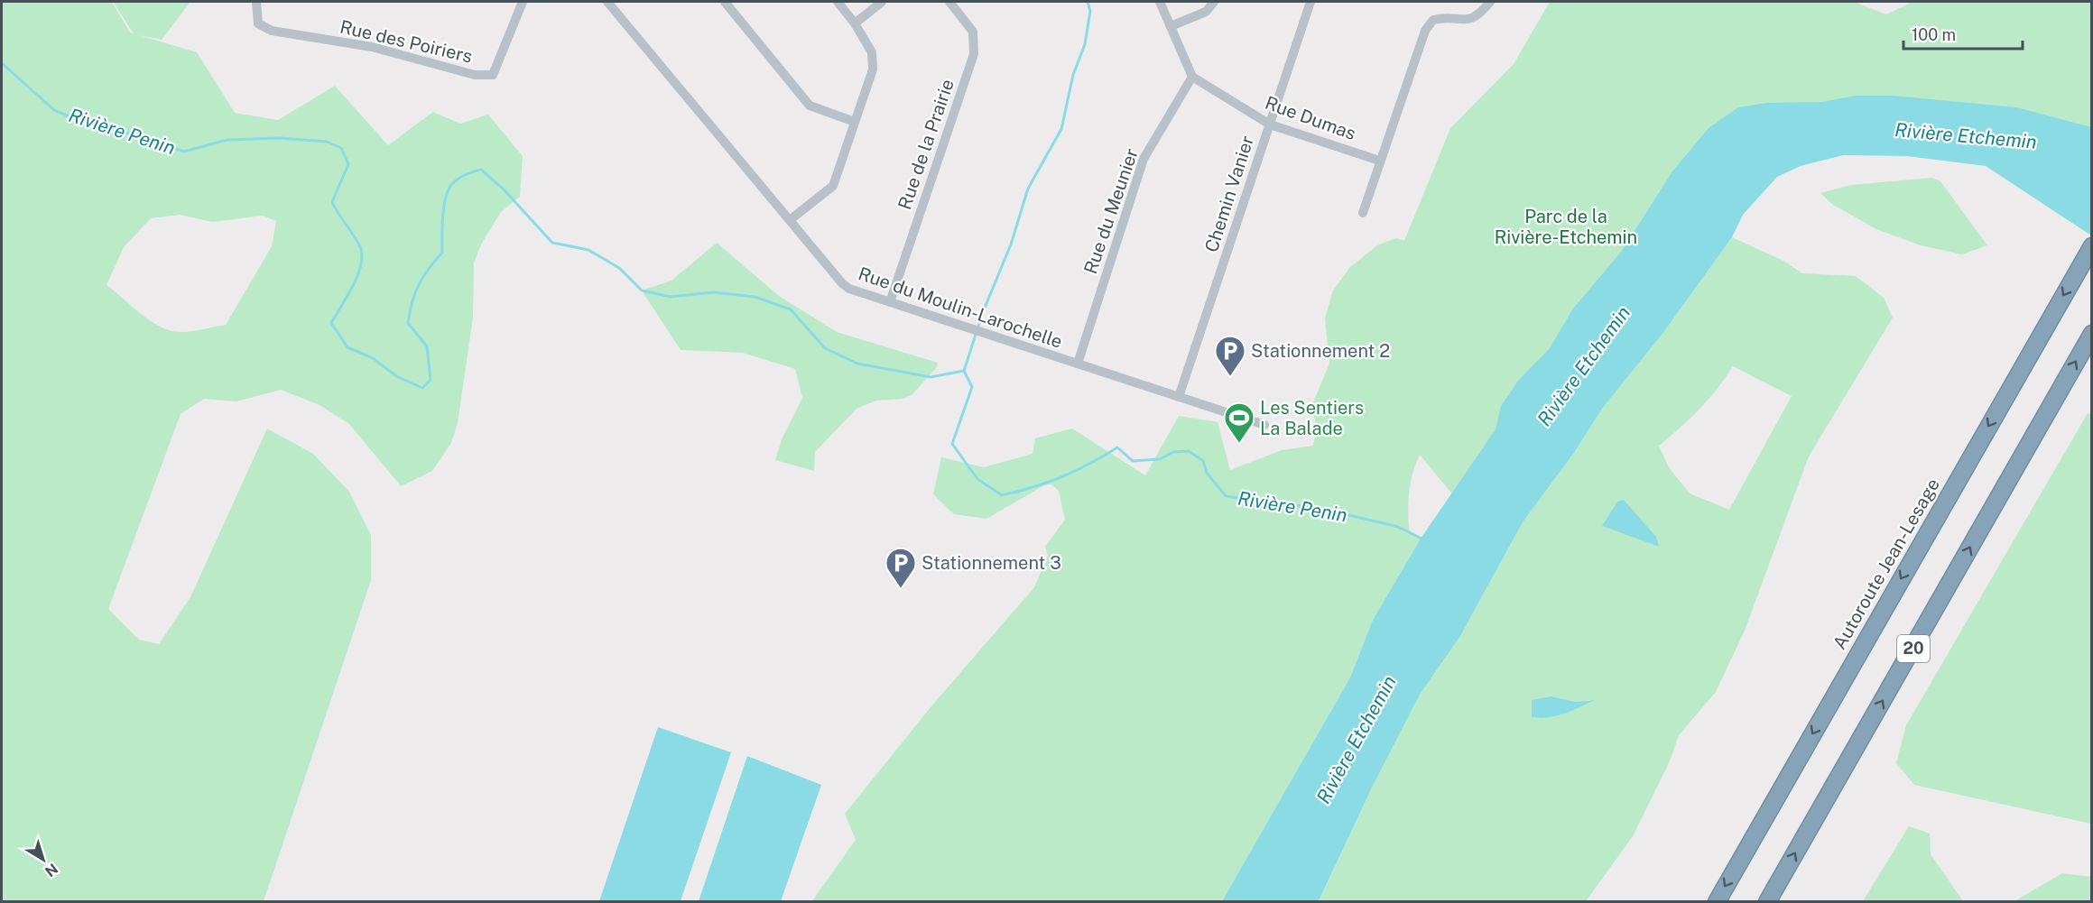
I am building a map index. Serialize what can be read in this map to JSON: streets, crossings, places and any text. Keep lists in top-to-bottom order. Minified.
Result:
{"streets":{"highway":["Autoroute Jean-Lesage","20"],"street":["Rue des Poiriers","Rue Dumas","Rue de la Prairie","Chemin Vanier","Rue du Meunier","Rue du Moulin-Larochelle"]},"crossings":[["Rue Dumas","Chemin Vanier"],["Rue Dumas","Rue du Meunier"],["Rue de la Prairie","Rue du Moulin-Larochelle"],["Chemin Vanier","Rue du Moulin-Larochelle"],["Rue du Meunier","Rue du Moulin-Larochelle"]],"water":["Rivière Penin","Rivière Etchemin"],"parks":["Parc de la Rivière-Etchemin"],"places":{"parking":["Stationnement 2","Stationnement 3"],"sports":["Les Sentiers La Balade"]},"scale_bar":"100 m","north":"bottom right"}
